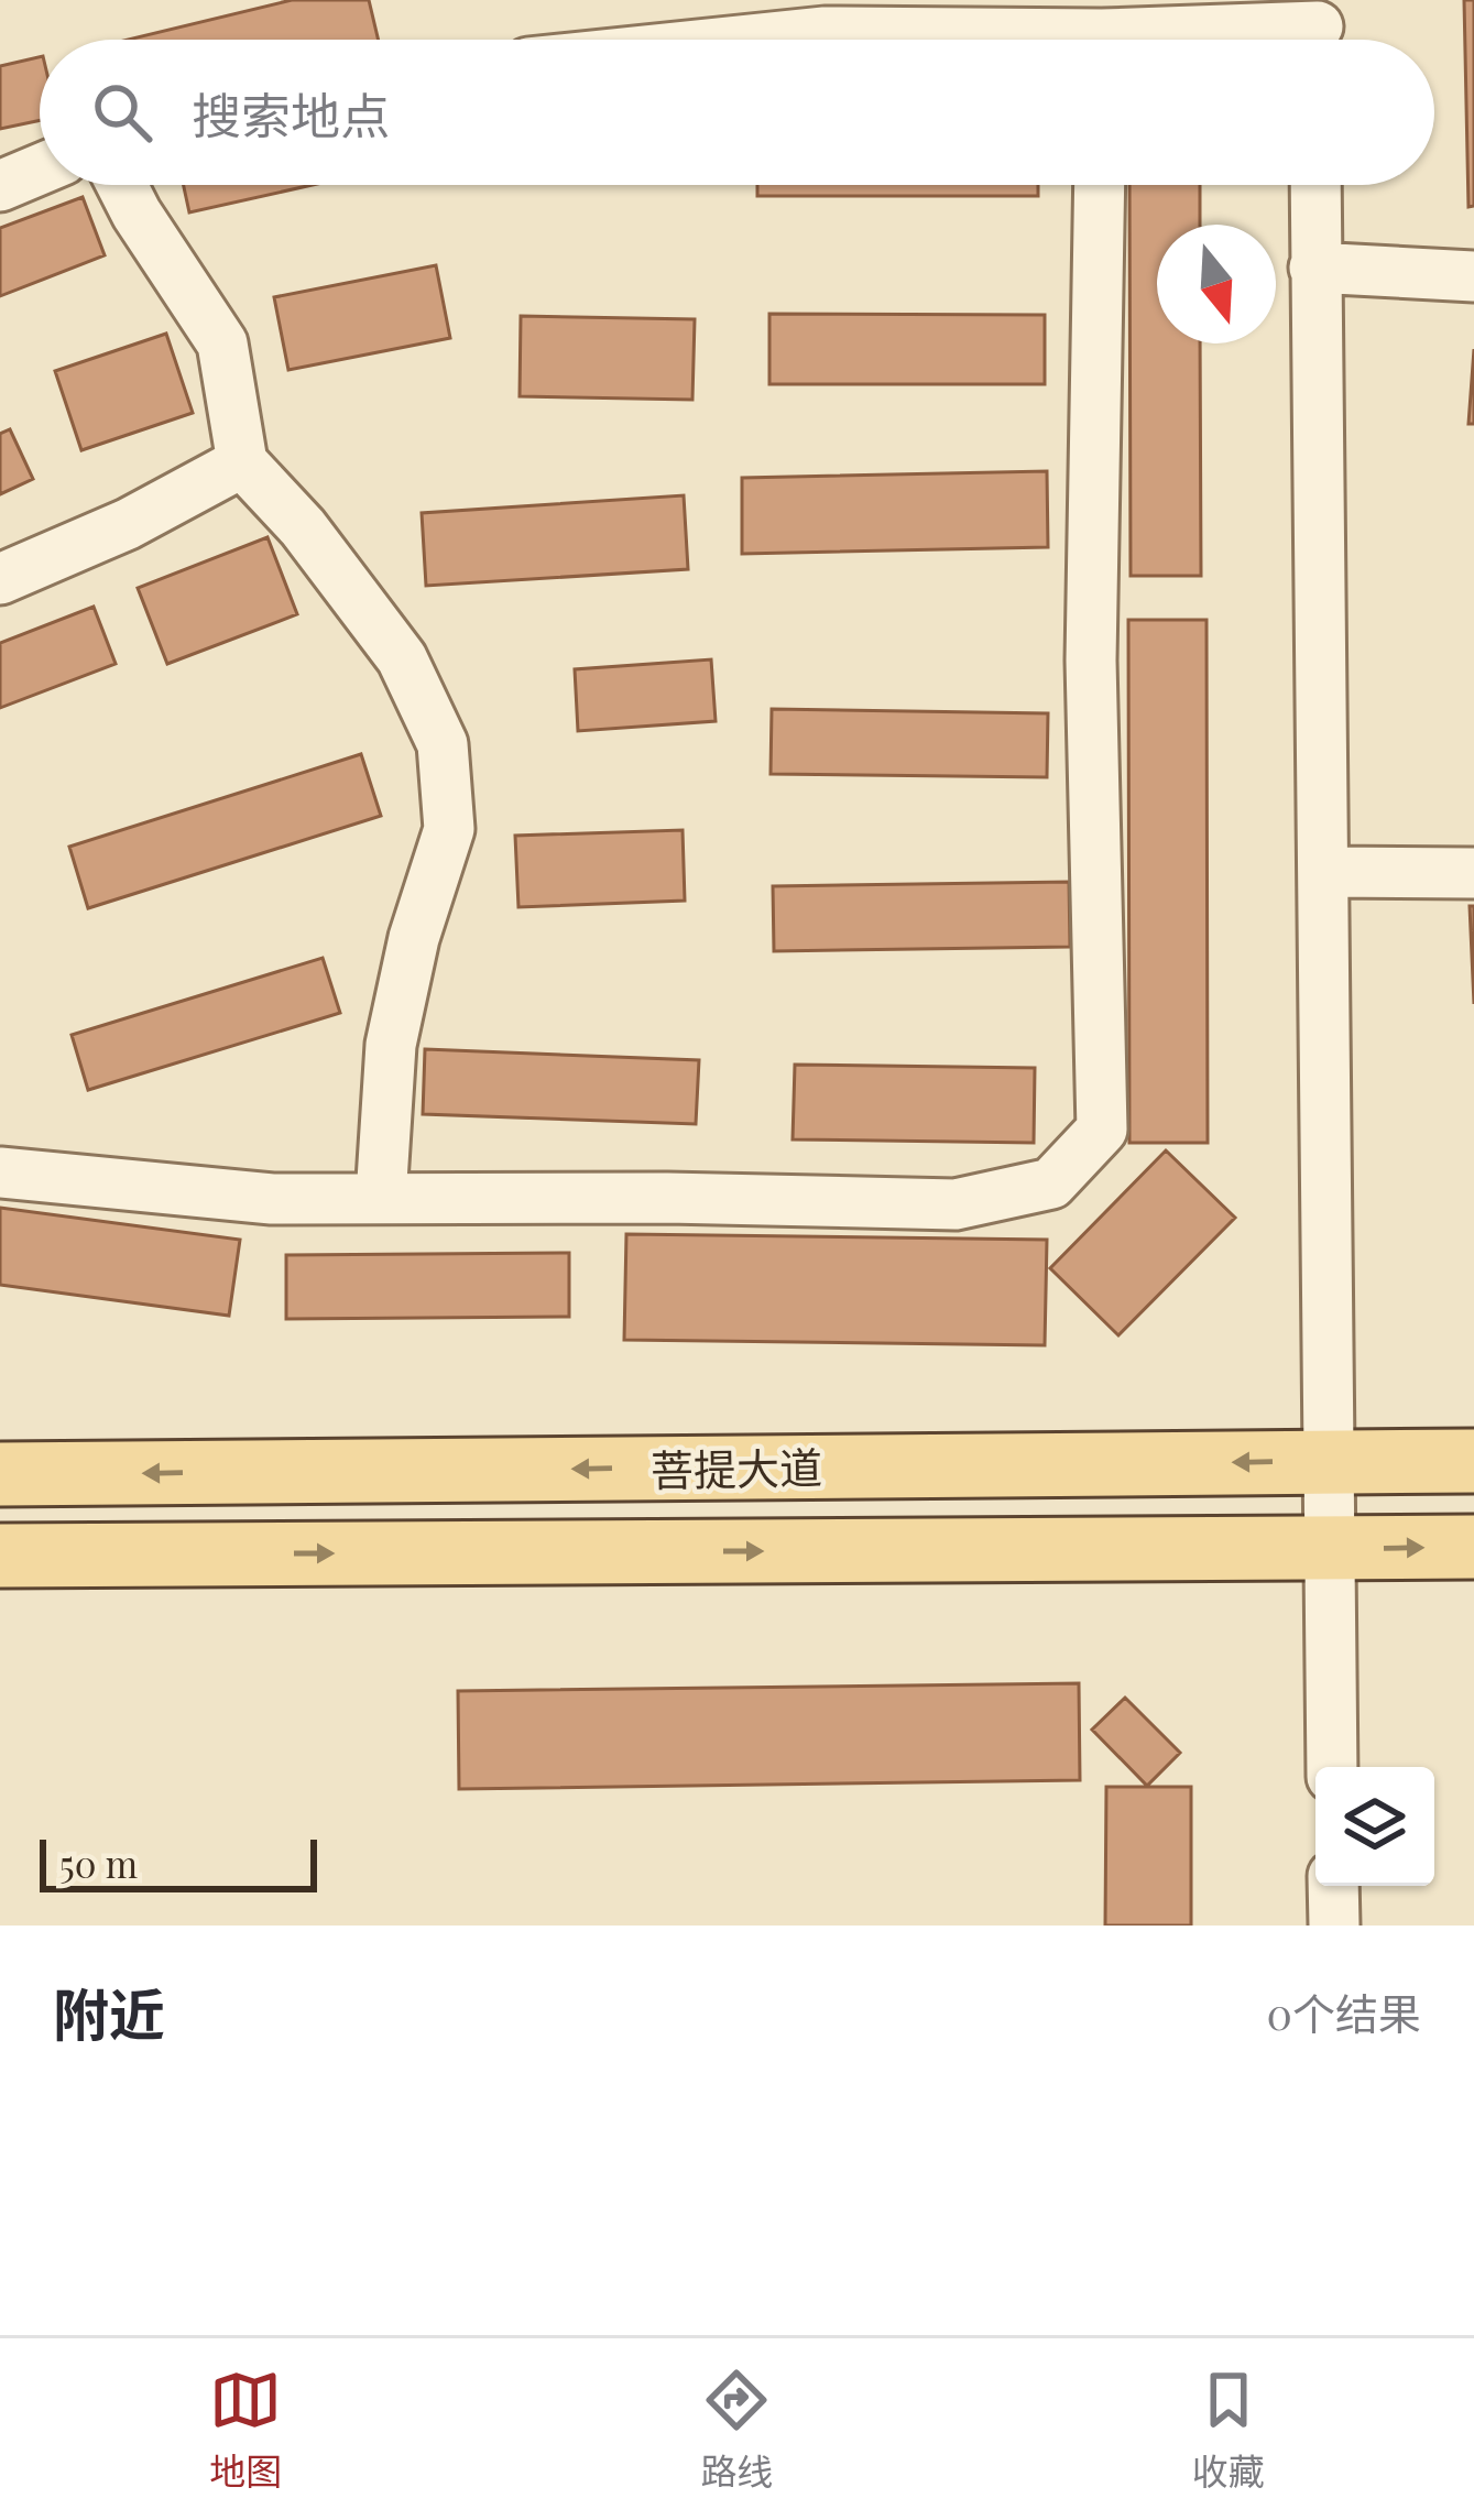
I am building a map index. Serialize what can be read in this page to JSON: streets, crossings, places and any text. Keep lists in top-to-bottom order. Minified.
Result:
{"streets":{"main road":["菩提大道"]},"scale_bar":"50 m","north":"bottom","page":{"search":"搜索地点","scale":"50 m","heading":["附近","0个结果"],"nav":["地图","路线","收藏"]}}
